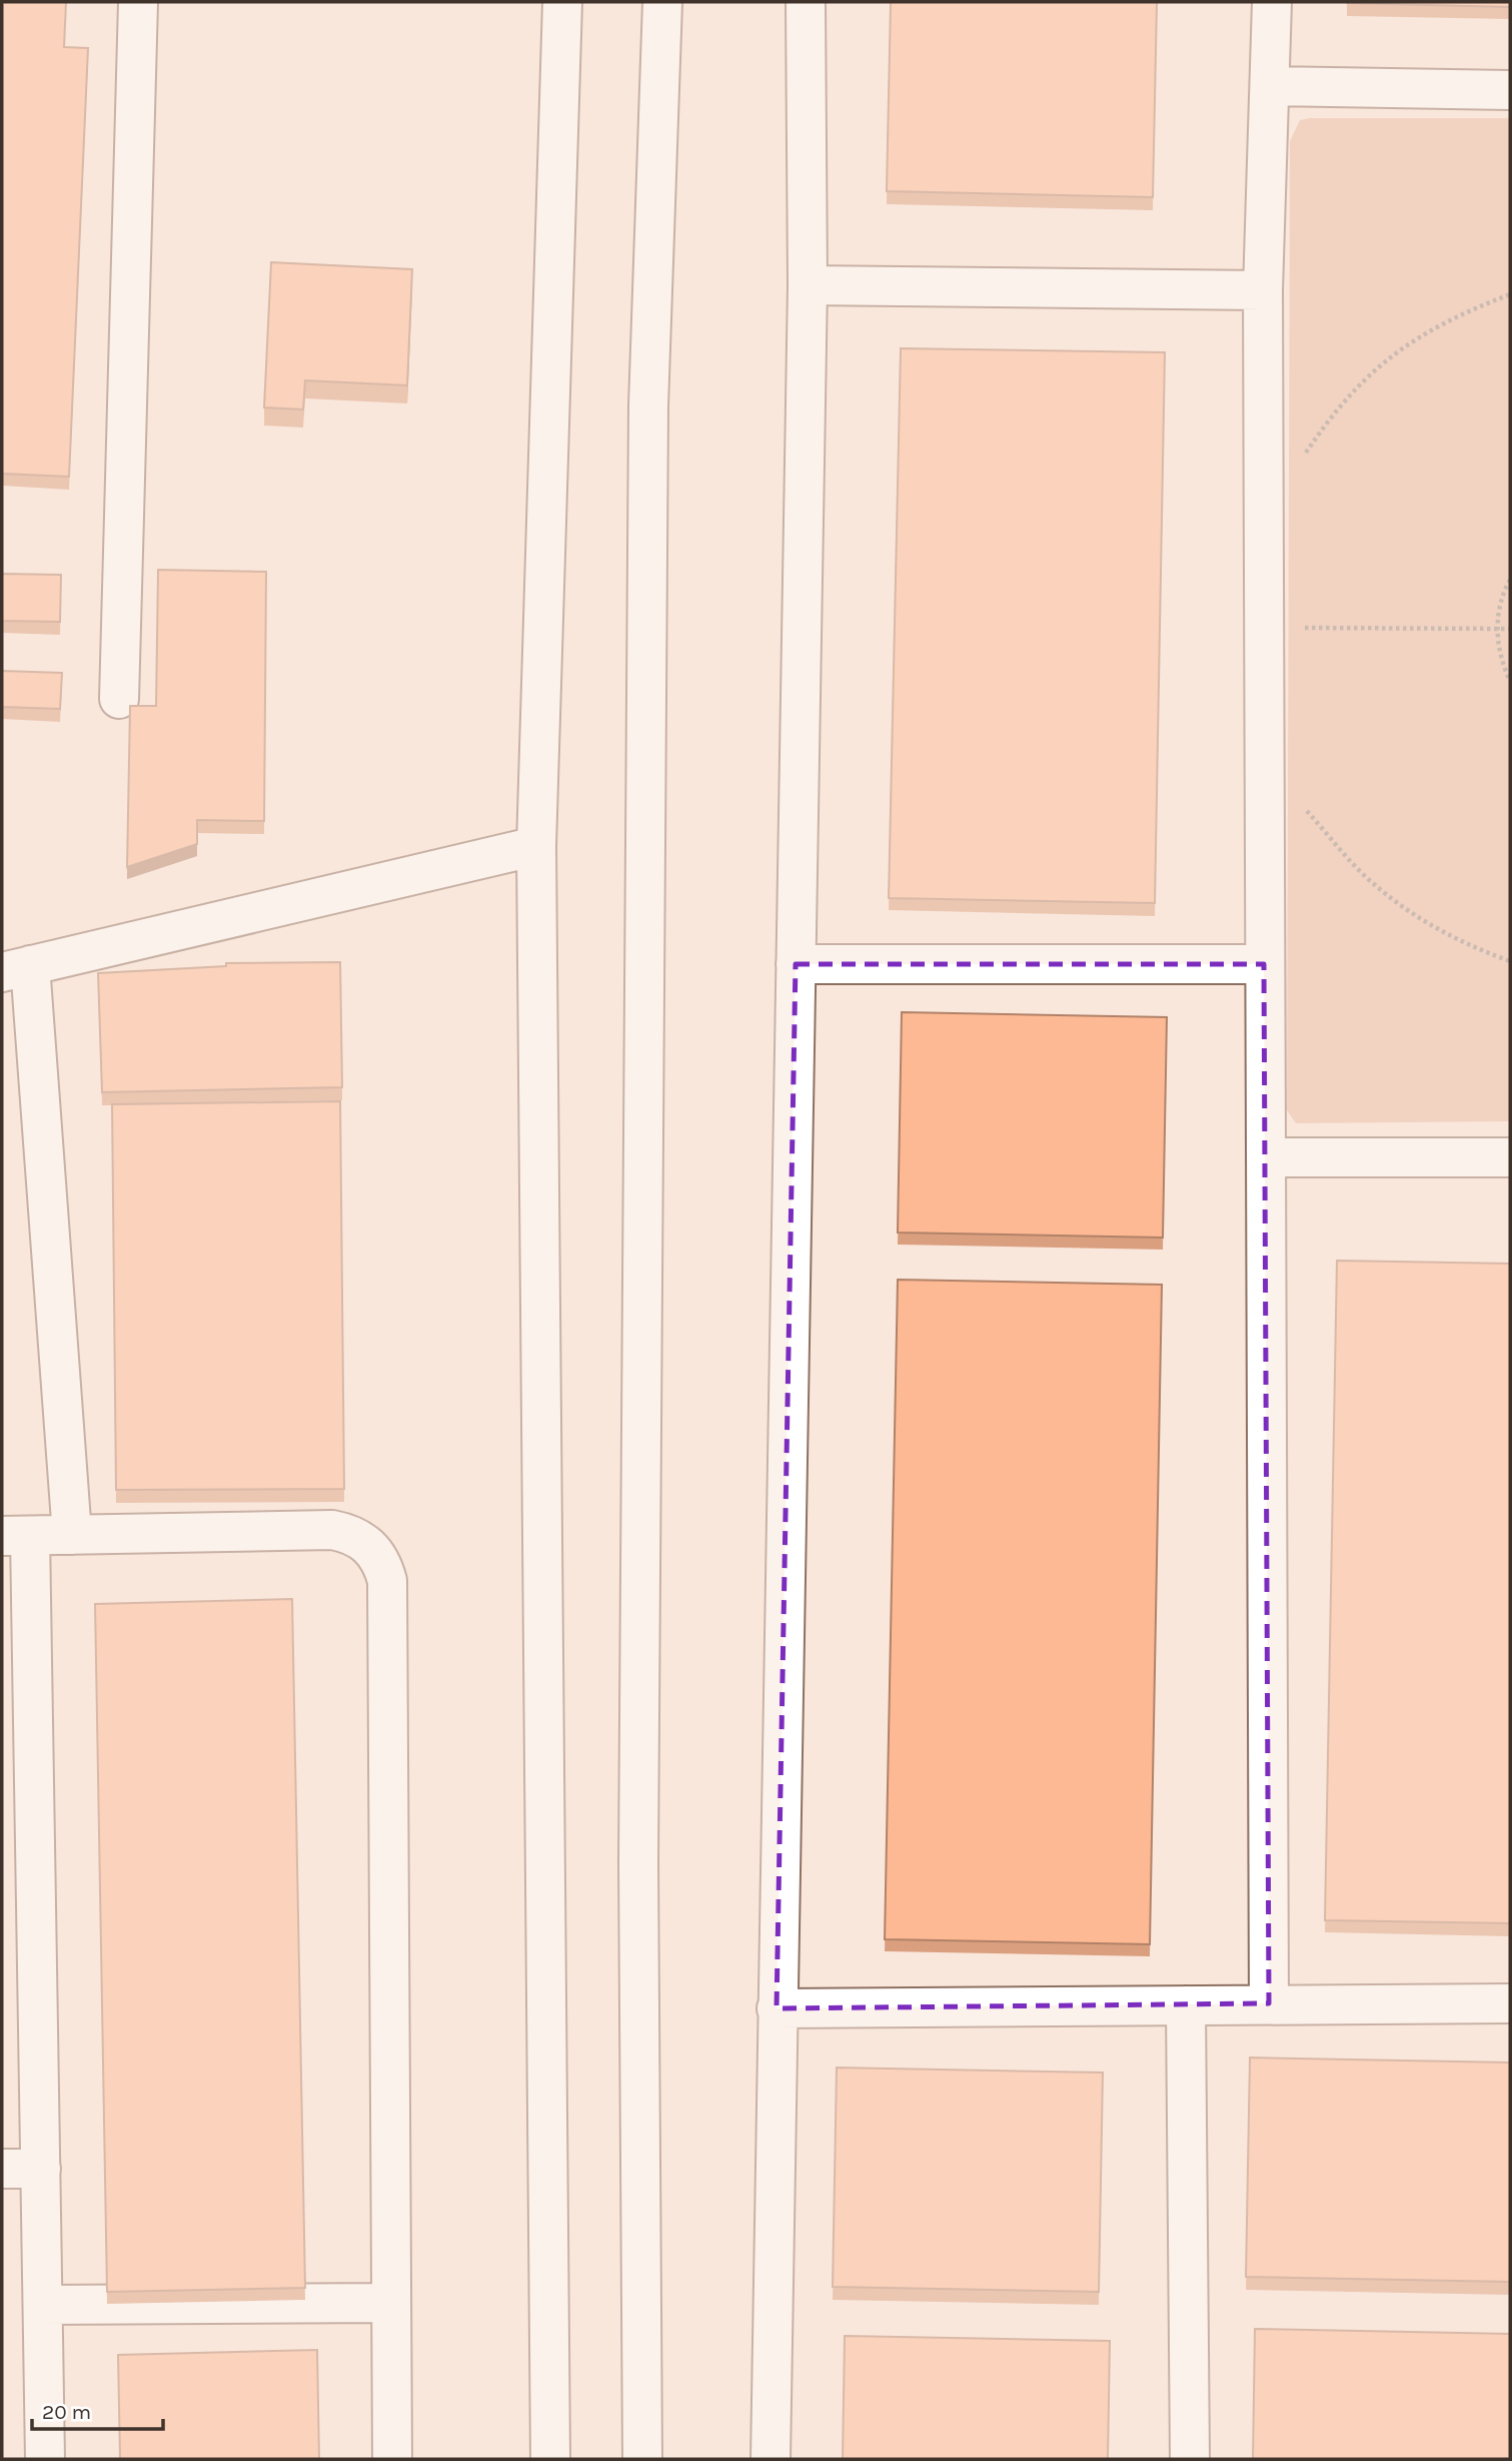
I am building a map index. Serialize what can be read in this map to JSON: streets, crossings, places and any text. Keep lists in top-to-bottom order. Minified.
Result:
{"scale_bar":"20 m"}
